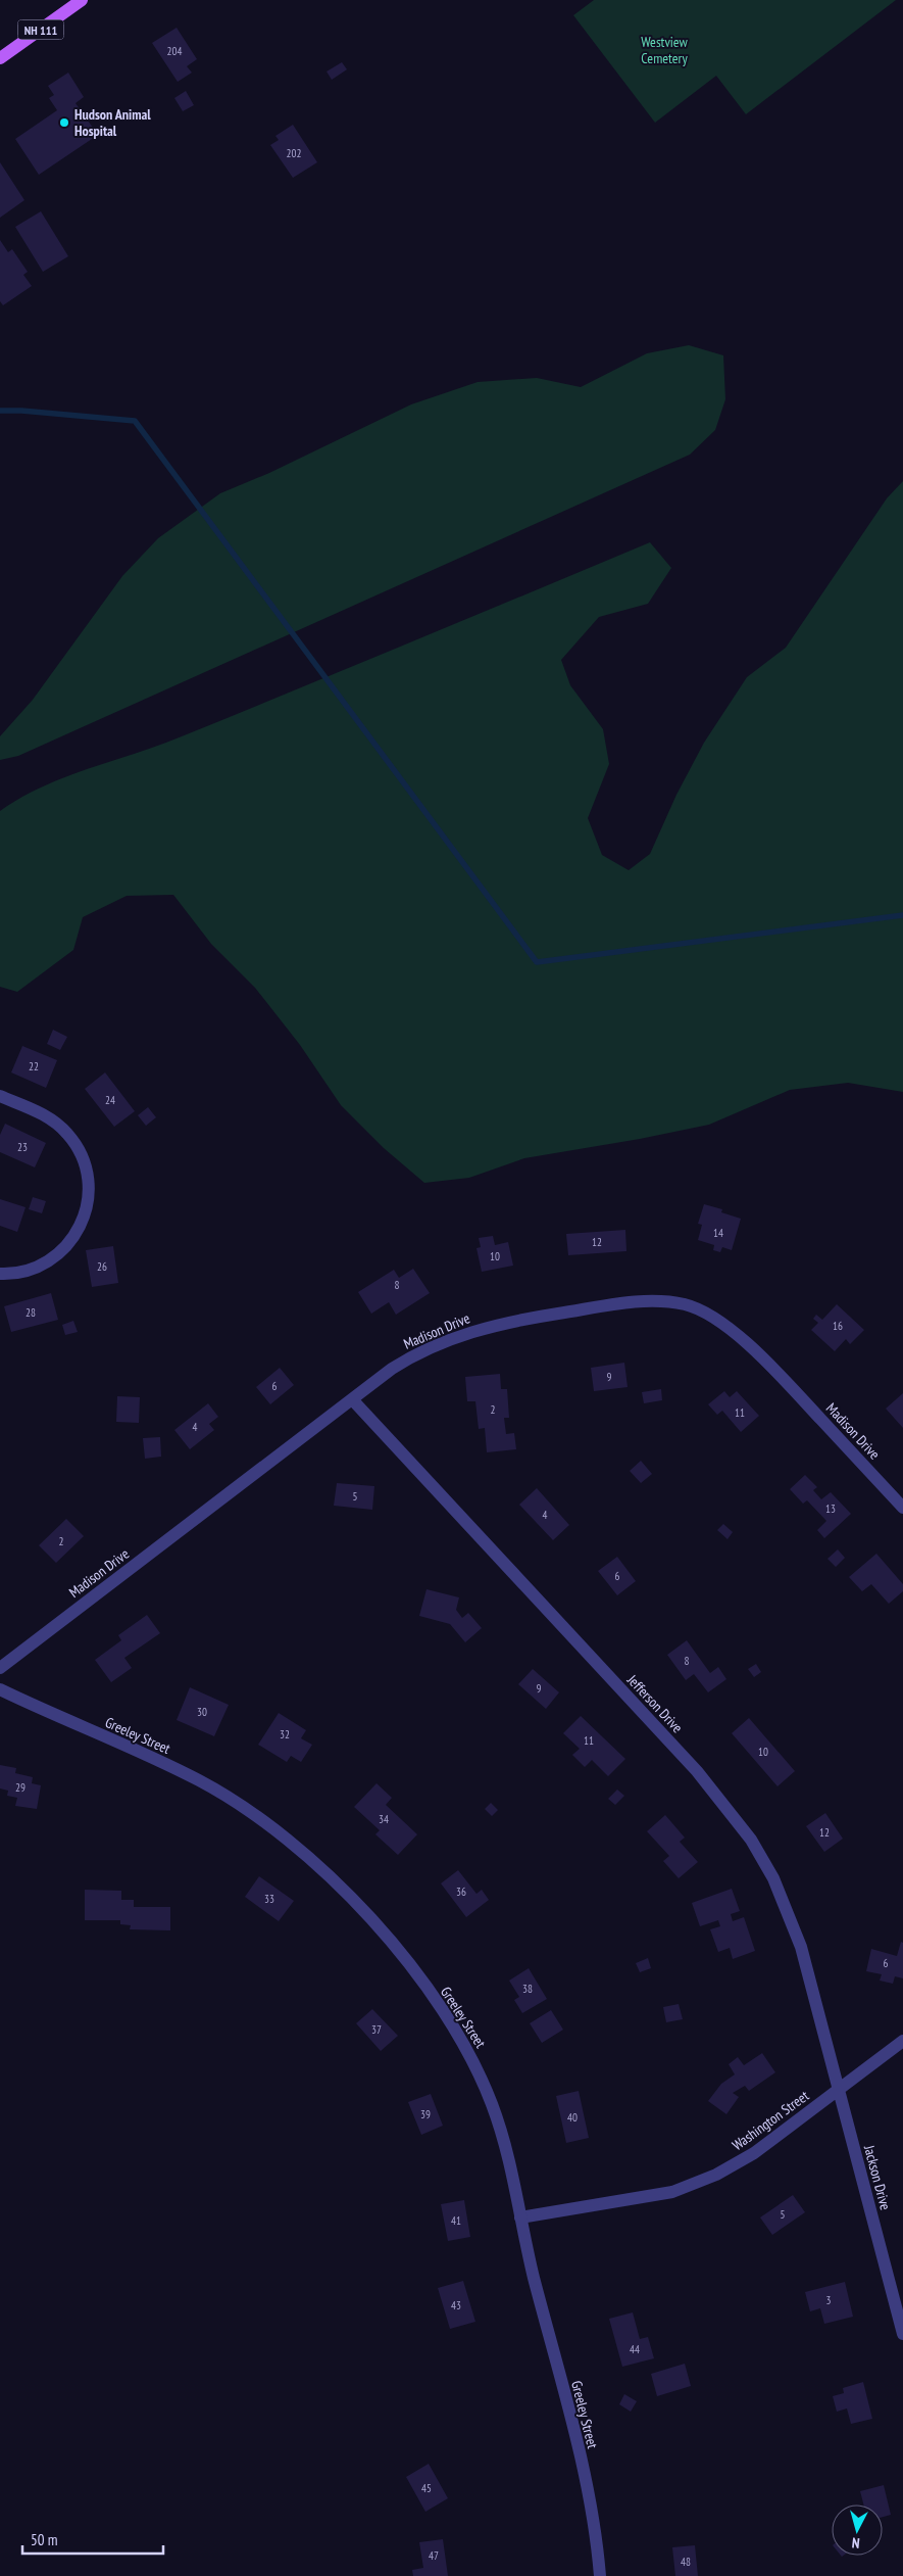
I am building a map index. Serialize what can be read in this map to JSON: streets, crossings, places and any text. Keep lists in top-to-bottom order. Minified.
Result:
{"streets":{"main road":["NH 111"],"street":["Madison Drive","Jefferson Drive","Greeley Street","Washington Street","Jackson Drive"]},"crossings":[["Madison Drive","Jefferson Drive"],["Jefferson Drive","Washington Street"],["Jefferson Drive","Jackson Drive"],["Greeley Street","Washington Street"],["Washington Street","Jackson Drive"]],"parks":["Westview Cemetery"],"places":["Hudson Animal Hospital"],"house_numbers":["204","202","22","24","23","14","12","10","26","8","28","16","9","6","2","11","4","5","13","4","2","6","8","9","30","32","11","10","29","34","12","36","33","6","38","37","39","40","5","41","3","43","44","45","47","48"],"scale_bar":"50 m","north":"bottom"}
